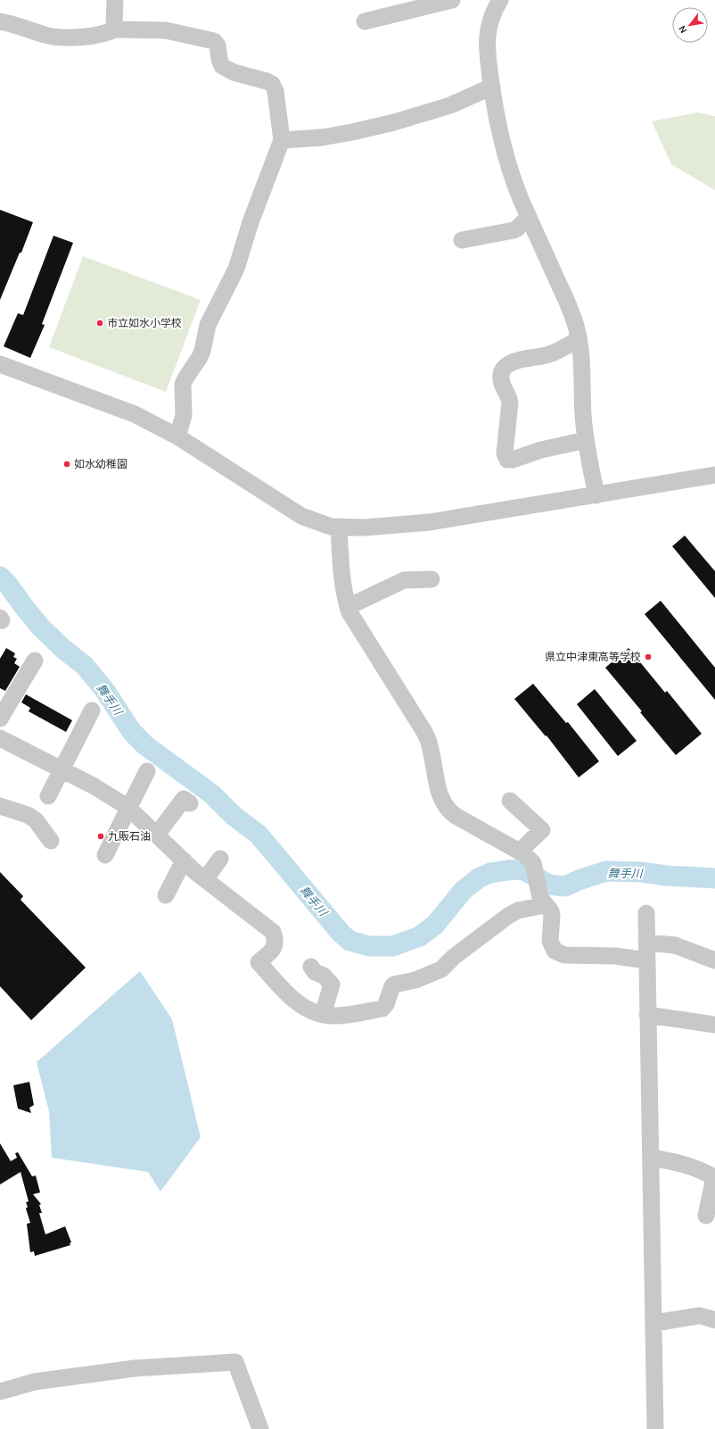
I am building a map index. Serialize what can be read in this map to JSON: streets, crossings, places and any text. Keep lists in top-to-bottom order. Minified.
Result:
{"water":["舞手川"],"places":["市立如水小学校","如水幼稚園","県立中津東高等学校","九販石油"],"north":"bottom left"}
